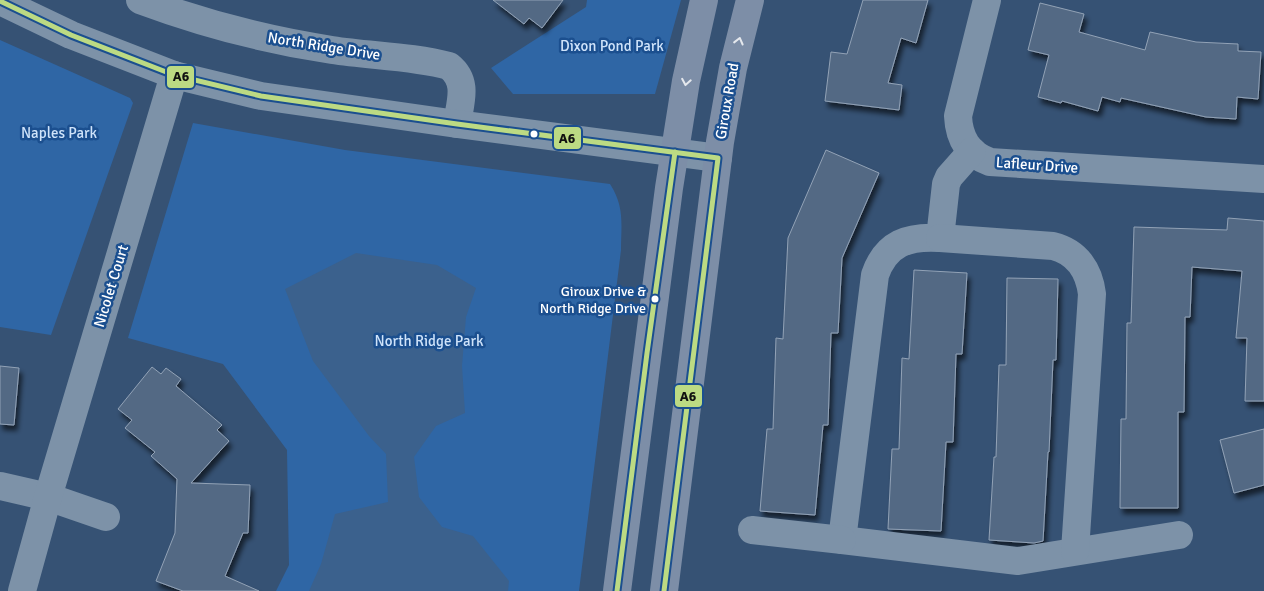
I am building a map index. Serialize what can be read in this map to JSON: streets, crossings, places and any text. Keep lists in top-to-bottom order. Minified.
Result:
{"streets":{"main road":["Giroux Road"],"street":["North Ridge Drive","Lafleur Drive","Nicolet Court"]},"parks":["Dixon Pond Park","Naples Park","North Ridge Park"],"places":["Giroux Drive & North Ridge Drive"],"lines":["transit line A6"]}
